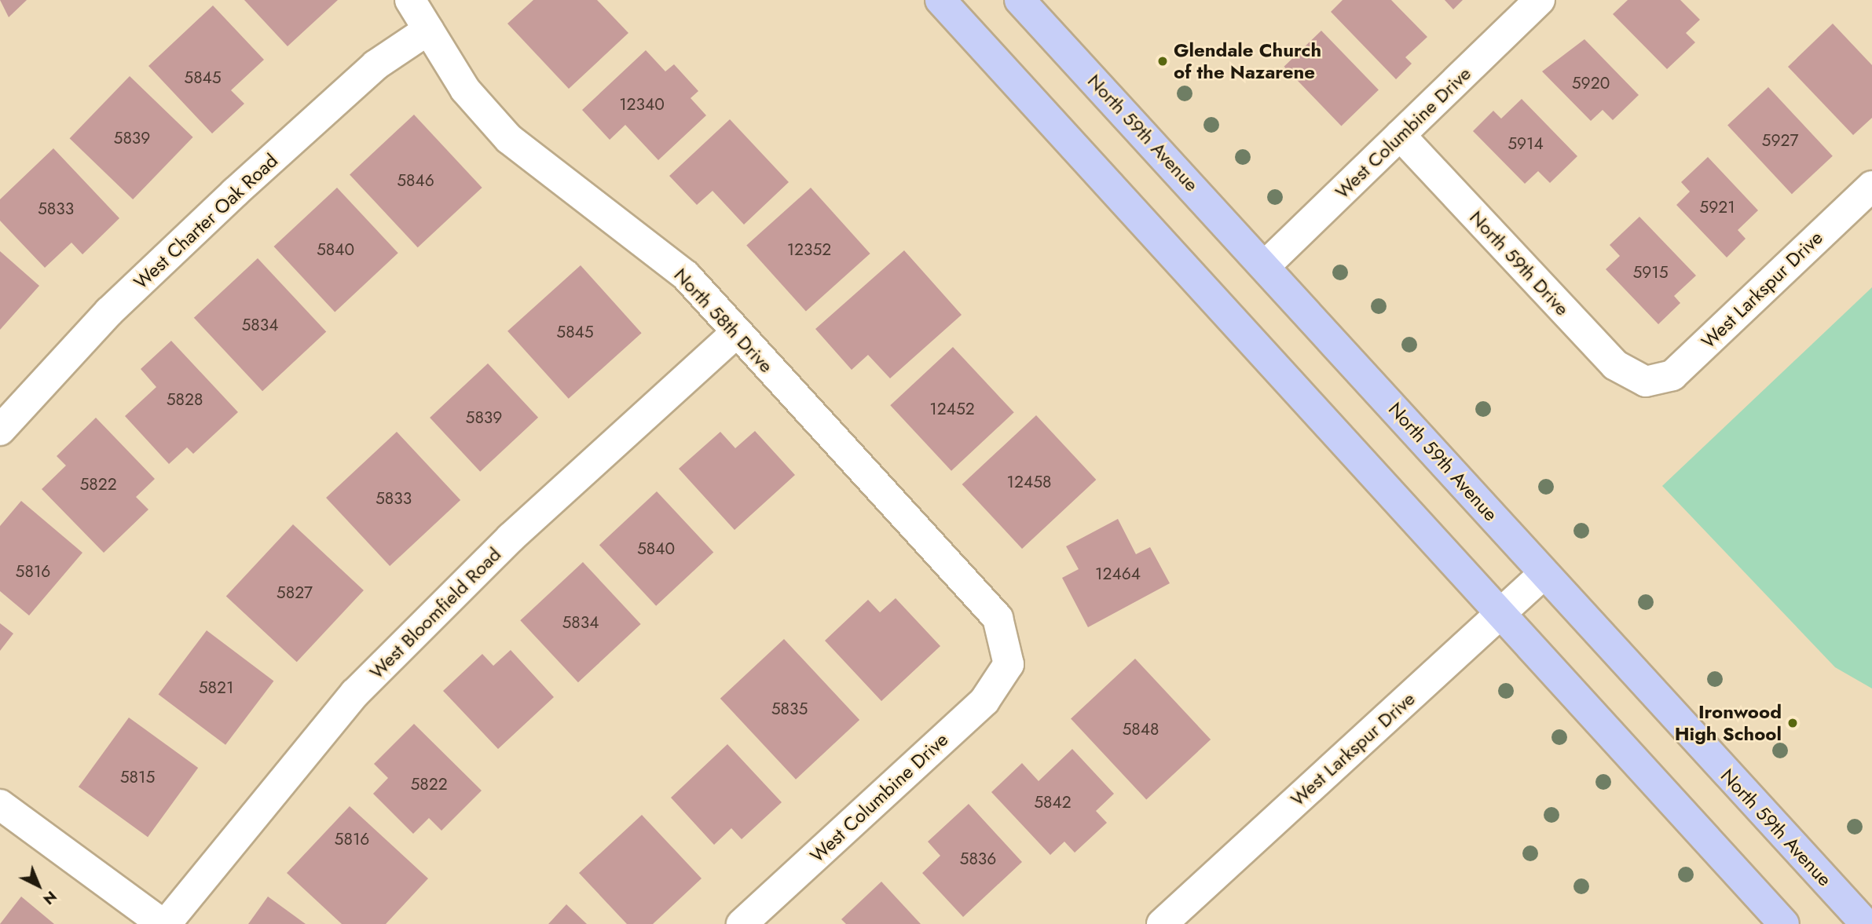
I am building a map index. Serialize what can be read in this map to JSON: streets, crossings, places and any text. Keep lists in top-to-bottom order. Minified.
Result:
{"streets":{"main road":["North 59th Avenue"],"street":["West Columbine Drive","West Charter Oak Road","North 59th Drive","West Larkspur Drive","North 58th Drive","West Bloomfield Road"]},"crossings":[["North 59th Avenue","West Columbine Drive"],["North 59th Avenue","West Larkspur Drive"],["West Columbine Drive","North 59th Drive"],["West Columbine Drive","North 58th Drive"],["West Charter Oak Road","North 58th Drive"],["North 59th Drive","West Larkspur Drive"],["North 58th Drive","West Bloomfield Road"]],"places":["Glendale Church of the Nazarene","Ironwood High School"],"house_numbers":["5845","5920","12340","5839","5927","5914","5846","5921","5833","5840","12352","5915","5834","5845","5828","12452","5839","12458","5822","5833","5840","5816","12464","5827","5834","5821","5835","5848","5815","5822","5842","5816","5836"],"north":"bottom right"}
